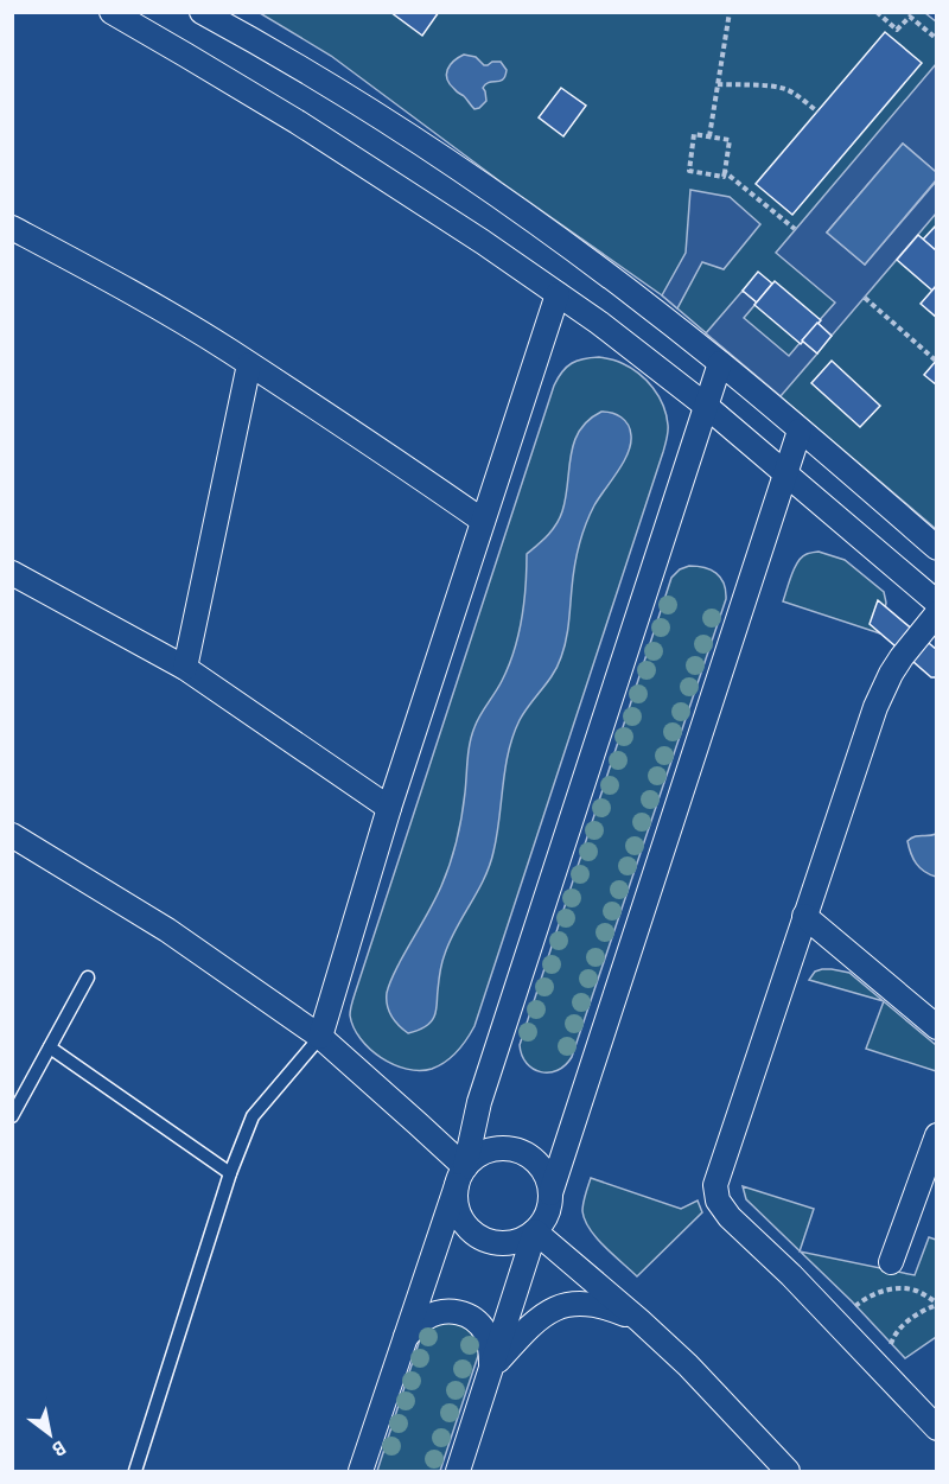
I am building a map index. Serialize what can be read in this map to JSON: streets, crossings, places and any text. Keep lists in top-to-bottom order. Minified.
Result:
{"north":"bottom right"}
